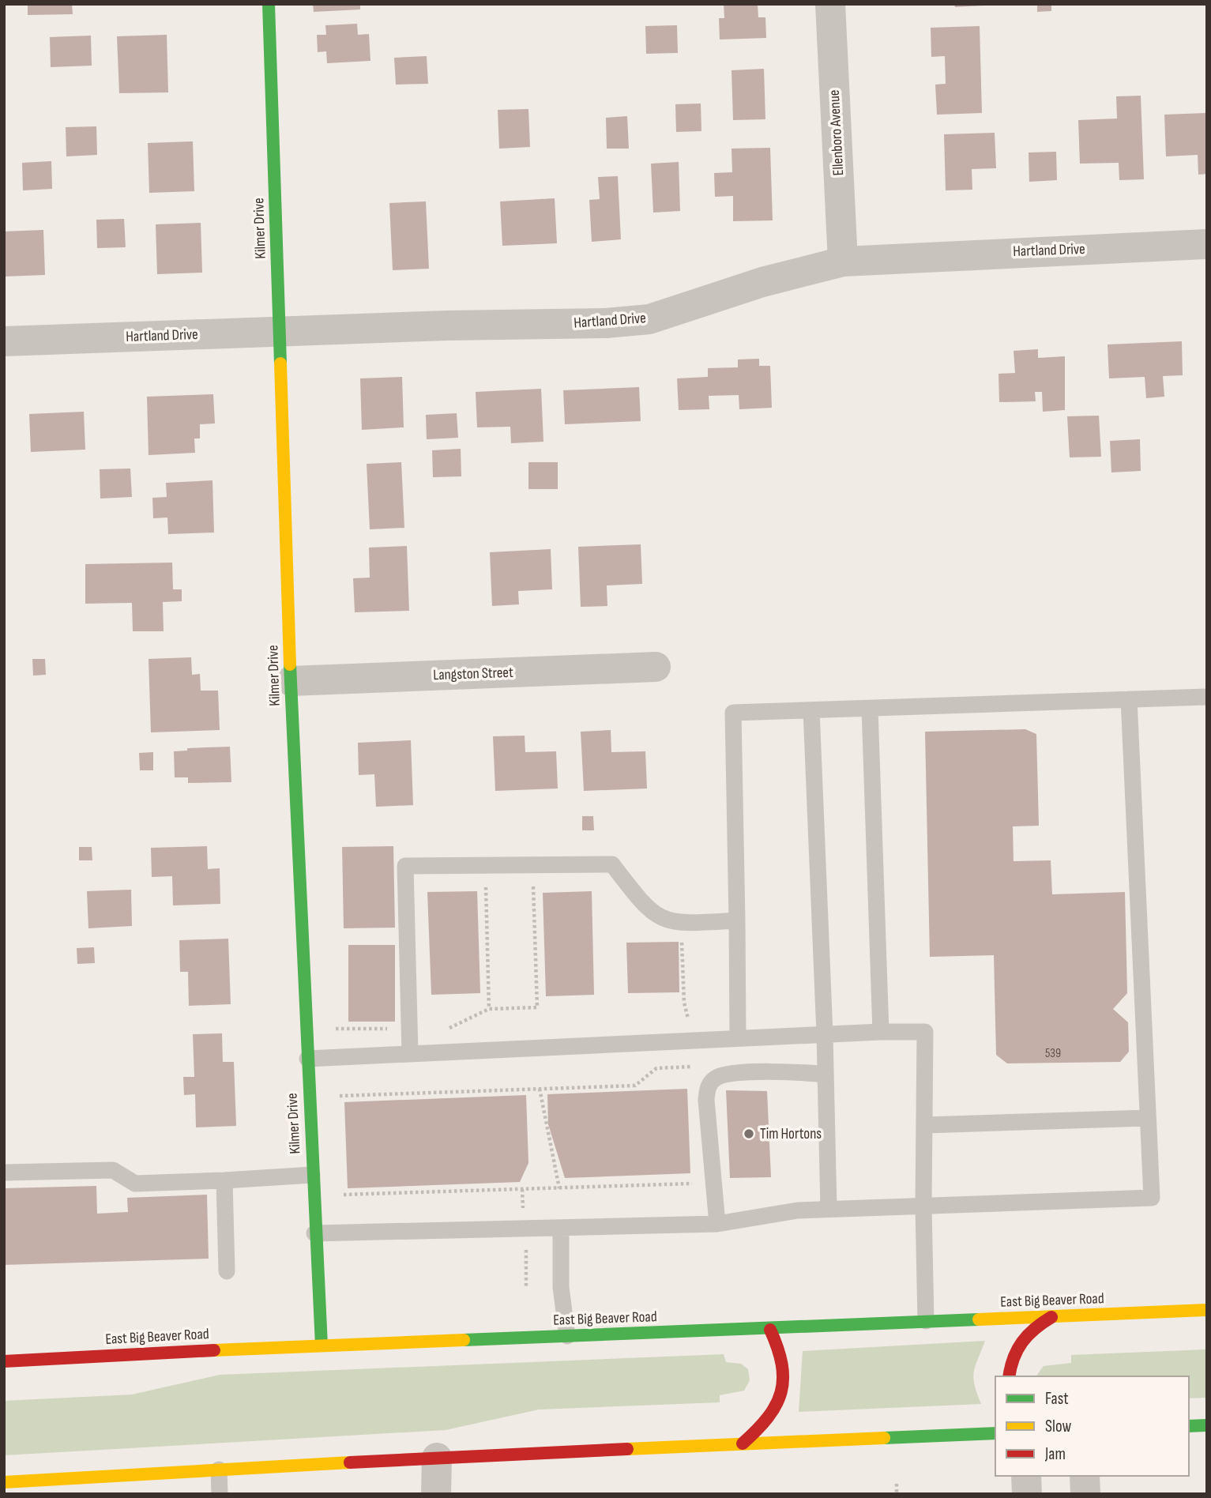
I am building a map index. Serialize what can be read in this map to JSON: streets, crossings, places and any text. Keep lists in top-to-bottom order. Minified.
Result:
{"streets":{"main road":["Kilmer Drive","East Big Beaver Road"],"street":["Ellenboro Avenue","Hartland Drive","Langston Street"]},"crossings":[["Ellenboro Avenue","Hartland Drive"],["Kilmer Drive","Hartland Drive"],["Kilmer Drive","Langston Street"],["Kilmer Drive","East Big Beaver Road"]],"places":["Tim Hortons"],"house_numbers":["539"],"legend":["Fast","Slow","Jam"]}
